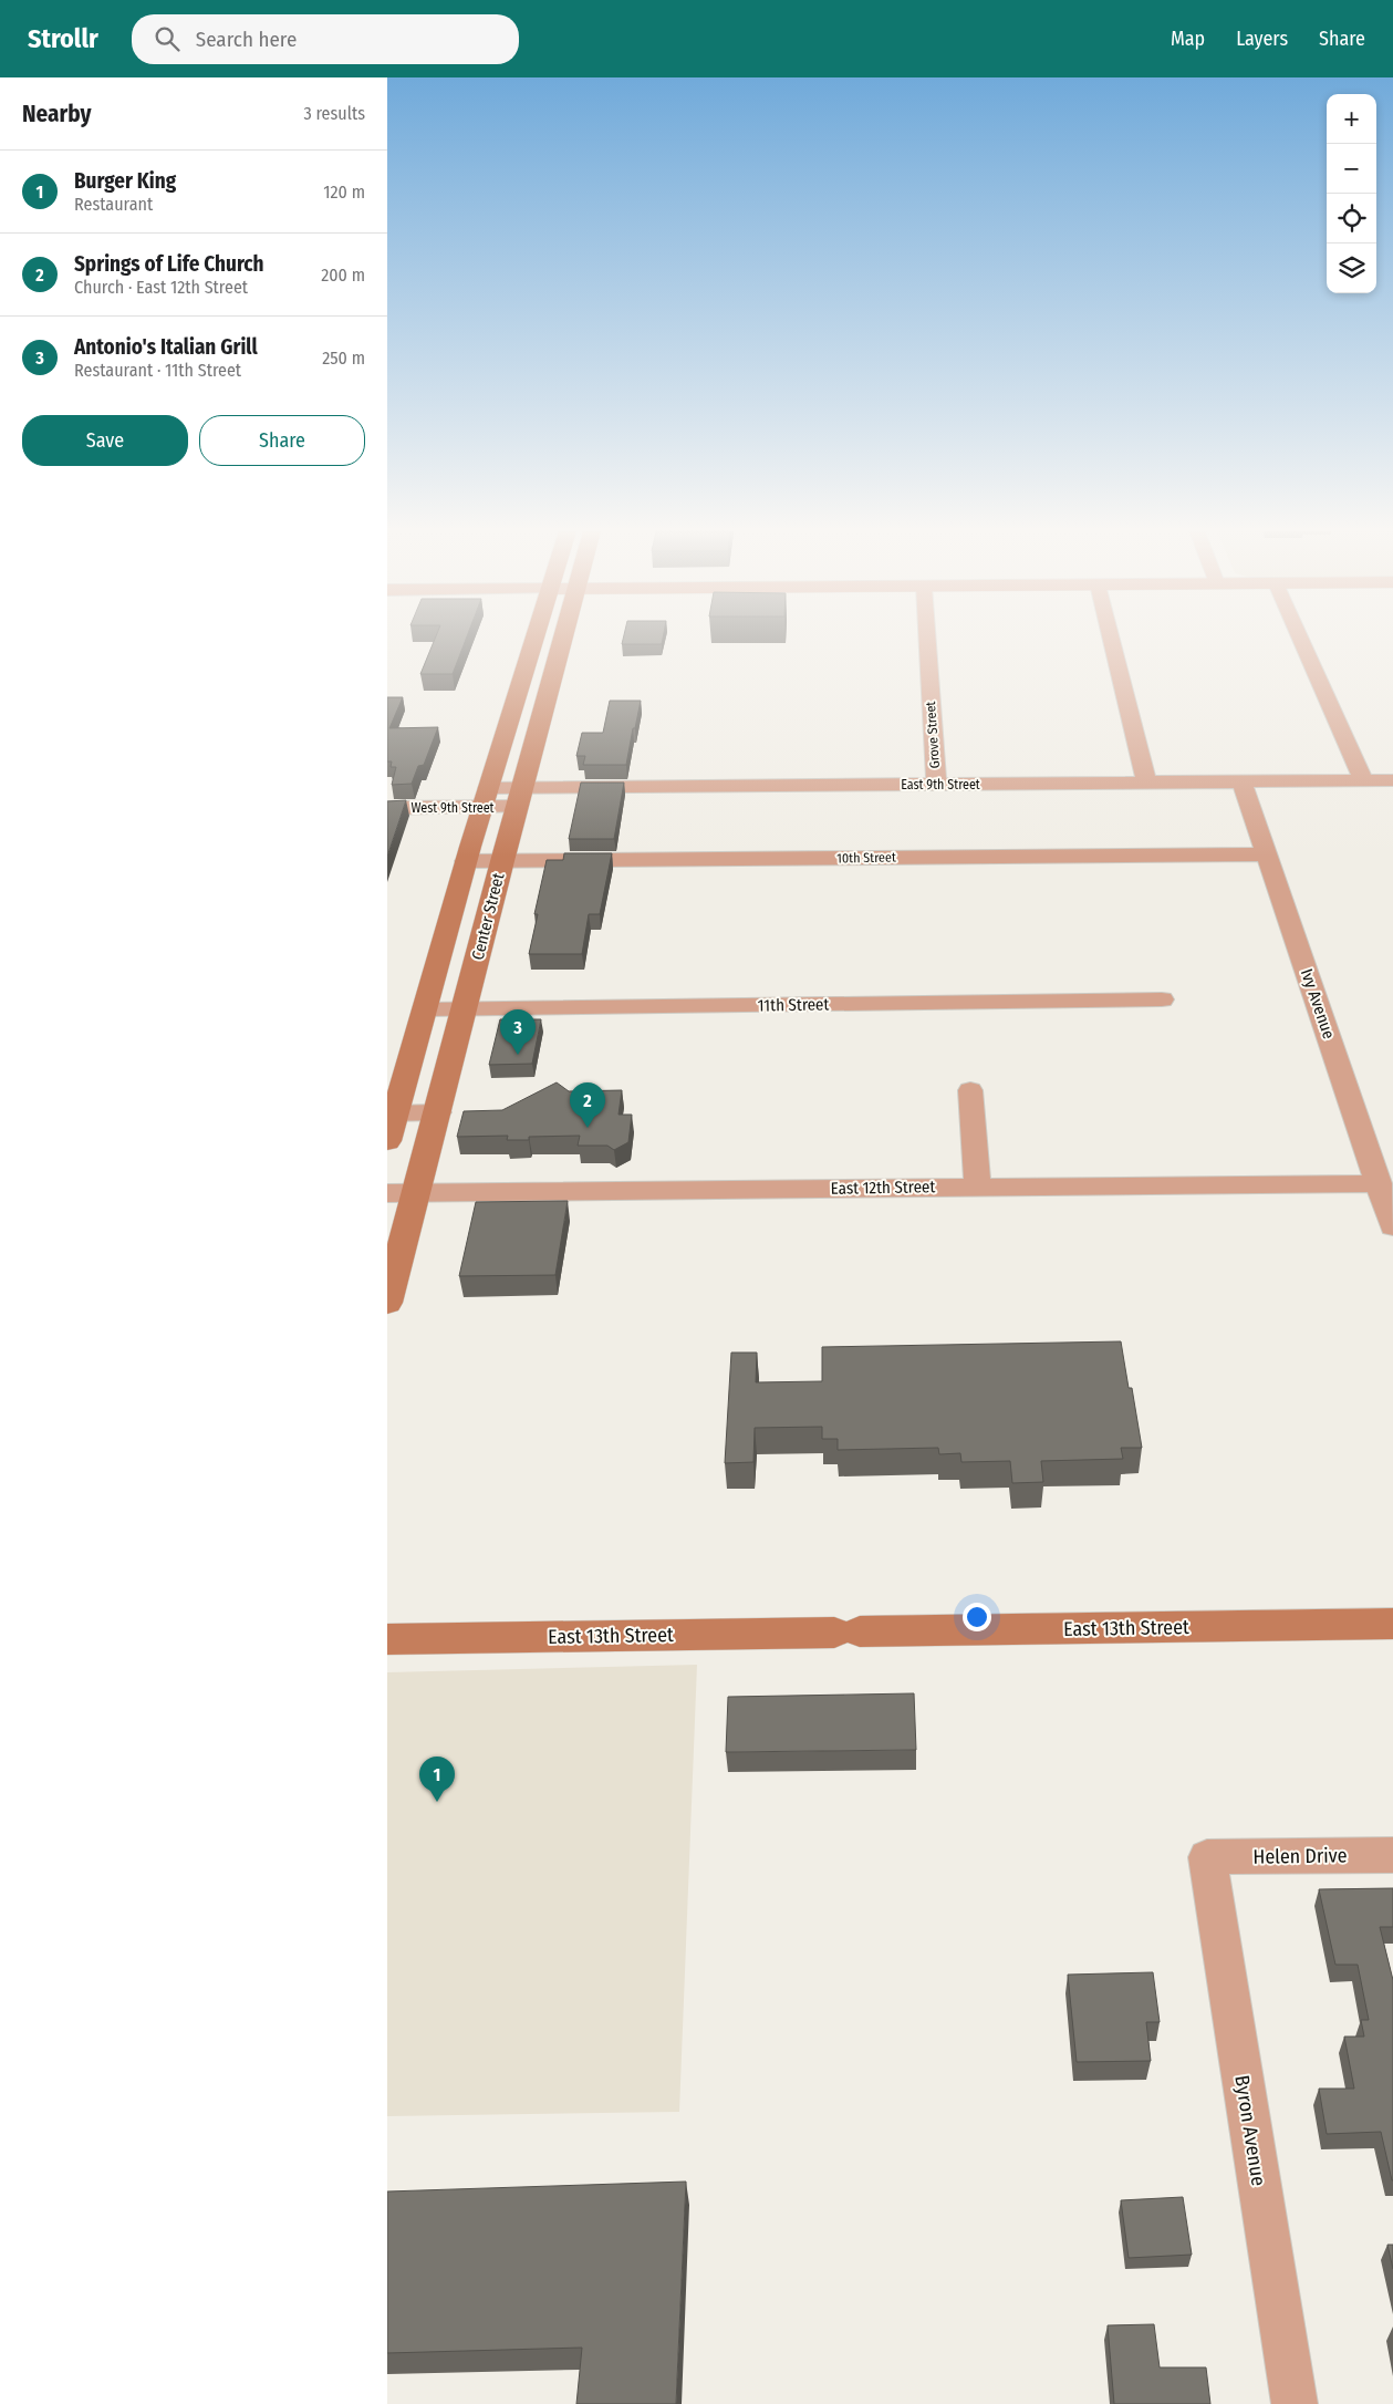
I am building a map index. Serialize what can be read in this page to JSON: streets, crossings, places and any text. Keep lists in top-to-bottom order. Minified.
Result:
{"streets":{"main road":["Center Street","East 13th Street"],"street":["Grove Street","East 9th Street","West 9th Street","10th Street","Ivy Avenue","11th Street","East 12th Street","Helen Drive","Byron Avenue"]},"crossings":[["Grove Street","East 9th Street"],["East 9th Street","West 9th Street"],["East 9th Street","Center Street"],["East 9th Street","Ivy Avenue"],["West 9th Street","Center Street"],["10th Street","Center Street"],["10th Street","Ivy Avenue"],["Center Street","11th Street"],["Center Street","East 12th Street"],["Ivy Avenue","East 12th Street"],["Helen Drive","Byron Avenue"]],"page":{"header":"Strollr","search":"Search here","nav":["Map","Layers","Share"],"heading":["Nearby","3 results"],"map_buttons":["+","−"],"list":[{"mark":"1","name":"Burger King","note":"Restaurant","value":"120 m"},{"mark":"2","name":"Springs of Life Church","note":"Church · East 12th Street","value":"200 m"},{"mark":"3","name":"Antonio's Italian Grill","note":"Restaurant · 11th Street","value":"250 m"}],"buttons":["Save","Share"],"pins":["3","2","1"]}}
